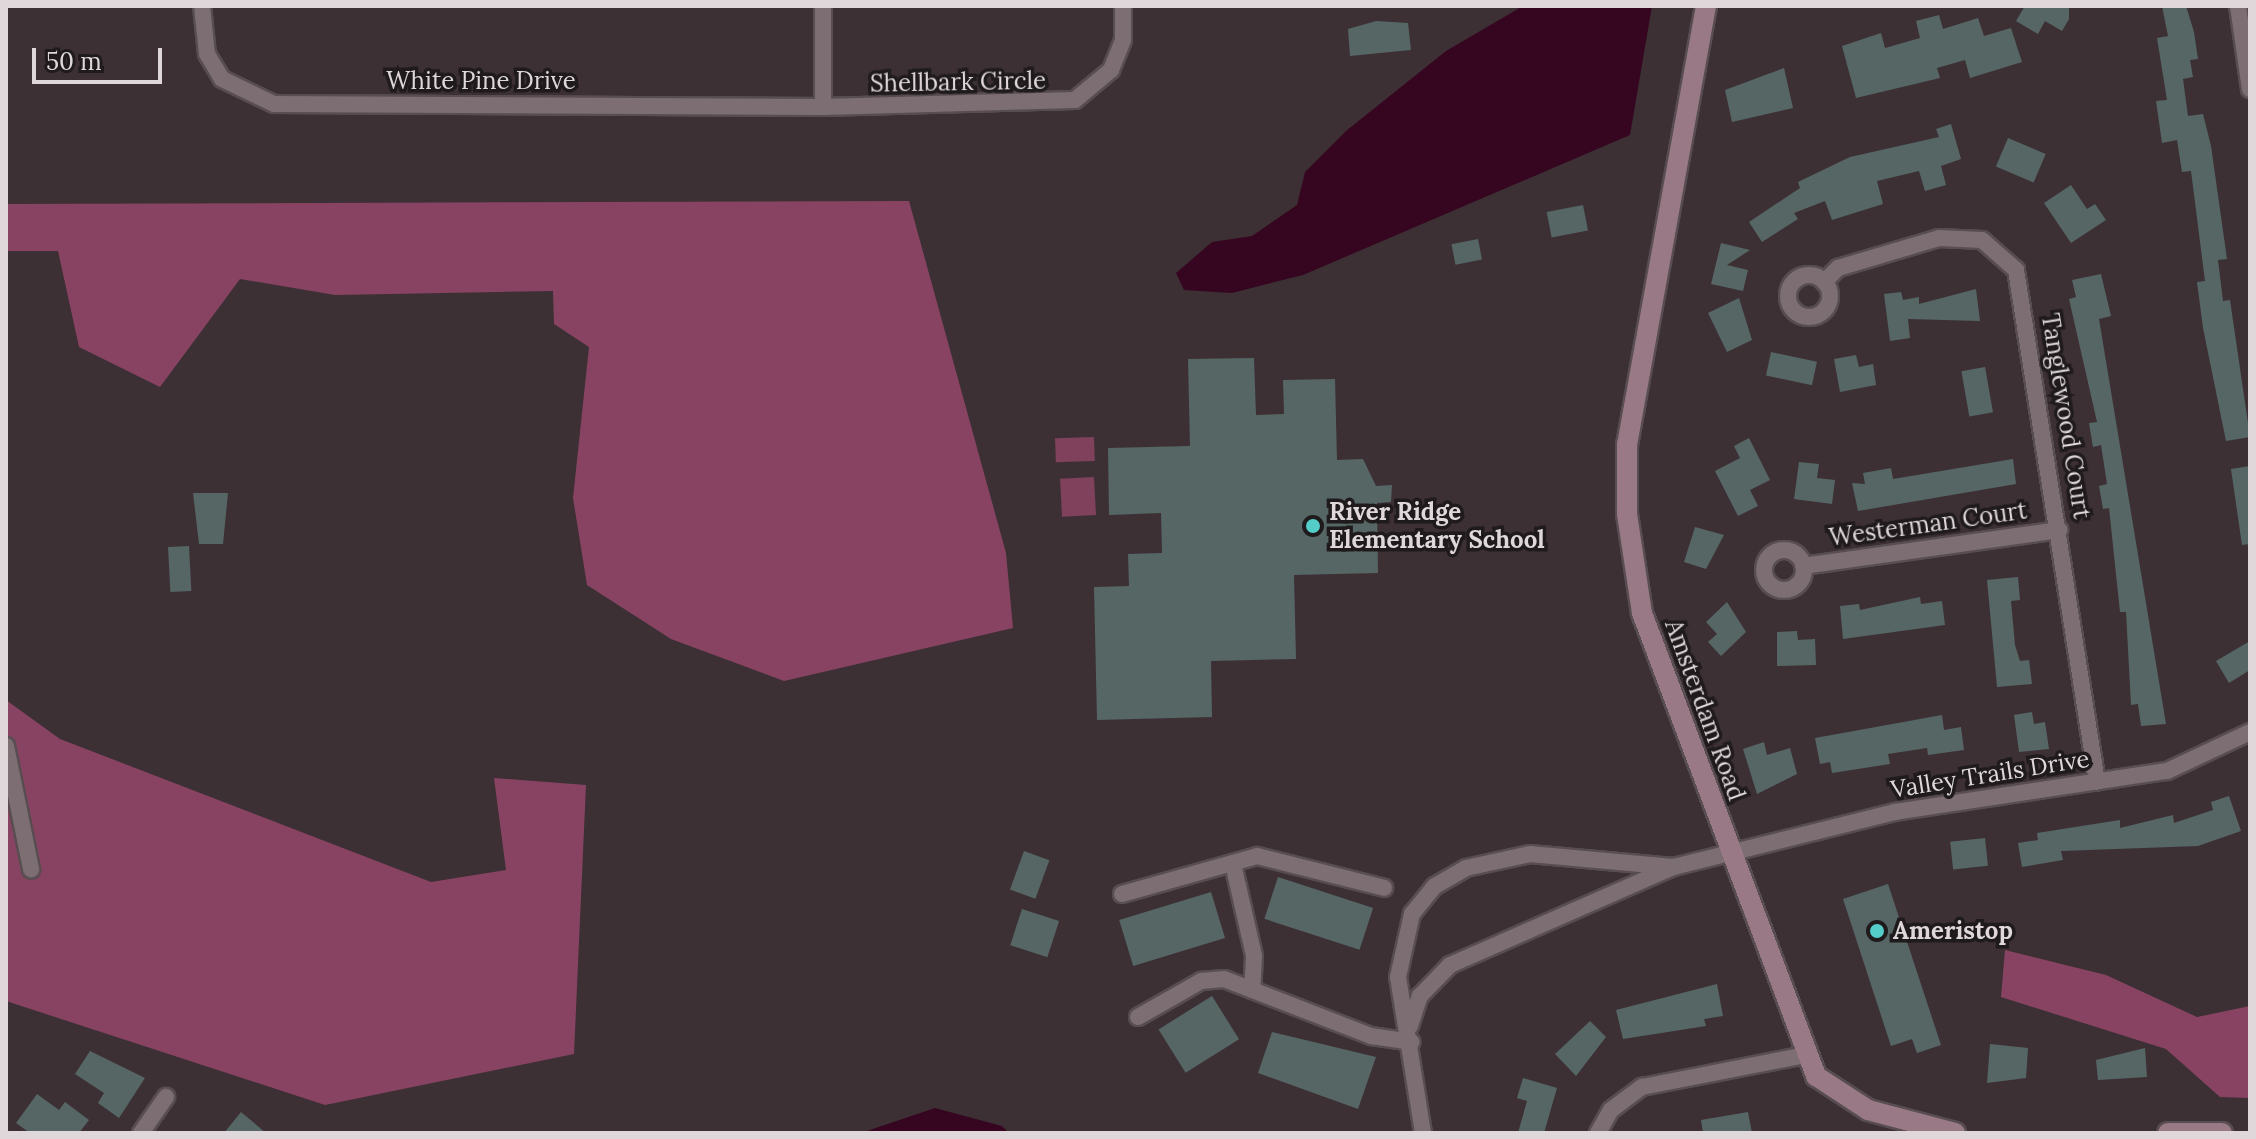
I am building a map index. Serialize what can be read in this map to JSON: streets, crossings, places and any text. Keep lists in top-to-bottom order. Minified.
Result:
{"streets":{"main road":["Amsterdam Road"],"street":["White Pine Drive","Shellbark Circle","Tanglewood Court","Westerman Court","Valley Trails Drive"]},"crossings":[["White Pine Drive","Shellbark Circle"],["Tanglewood Court","Westerman Court"],["Tanglewood Court","Valley Trails Drive"],["Amsterdam Road","Valley Trails Drive"]],"places":["River Ridge Elementary School","Ameristop"],"scale_bar":"50 m"}
